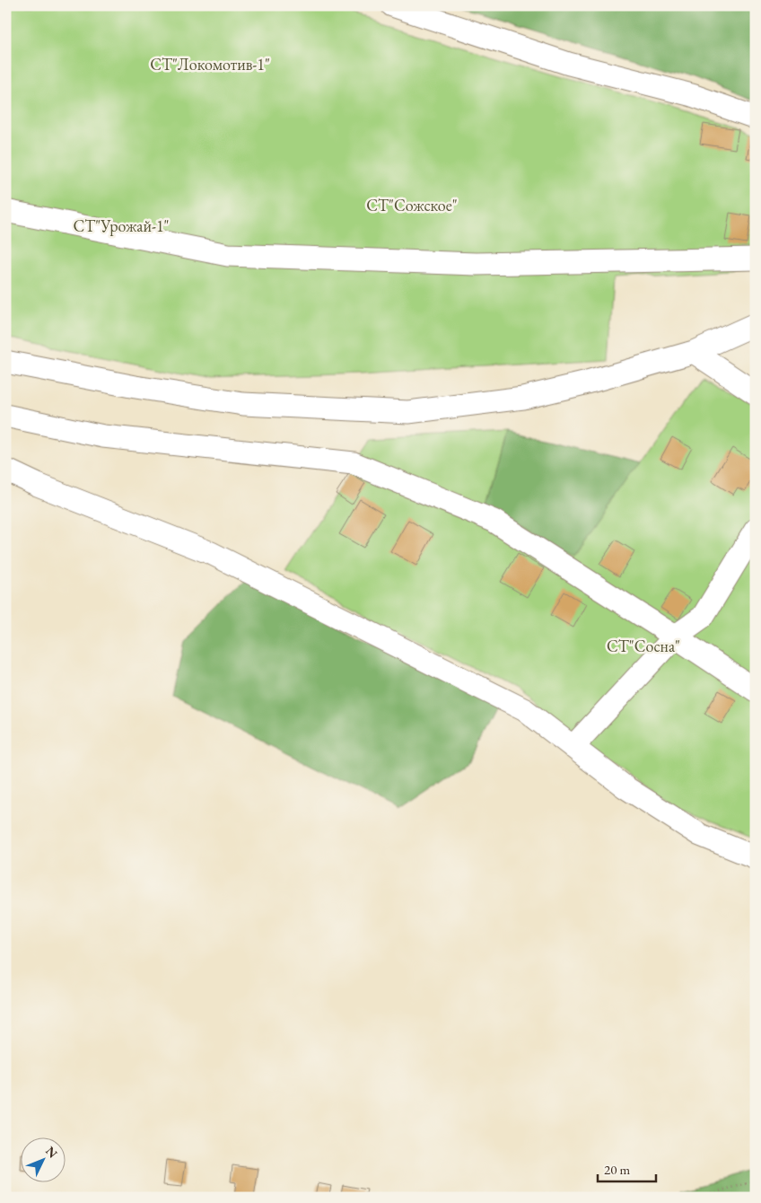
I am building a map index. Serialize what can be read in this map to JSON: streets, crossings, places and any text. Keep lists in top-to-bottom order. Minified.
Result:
{"parks":["СТ\"Локомотив-1\"","СТ\"Сожское\"","СТ\"Урожай-1\"","СТ\"Сосна\""],"scale_bar":"20 m","north":"top right"}
